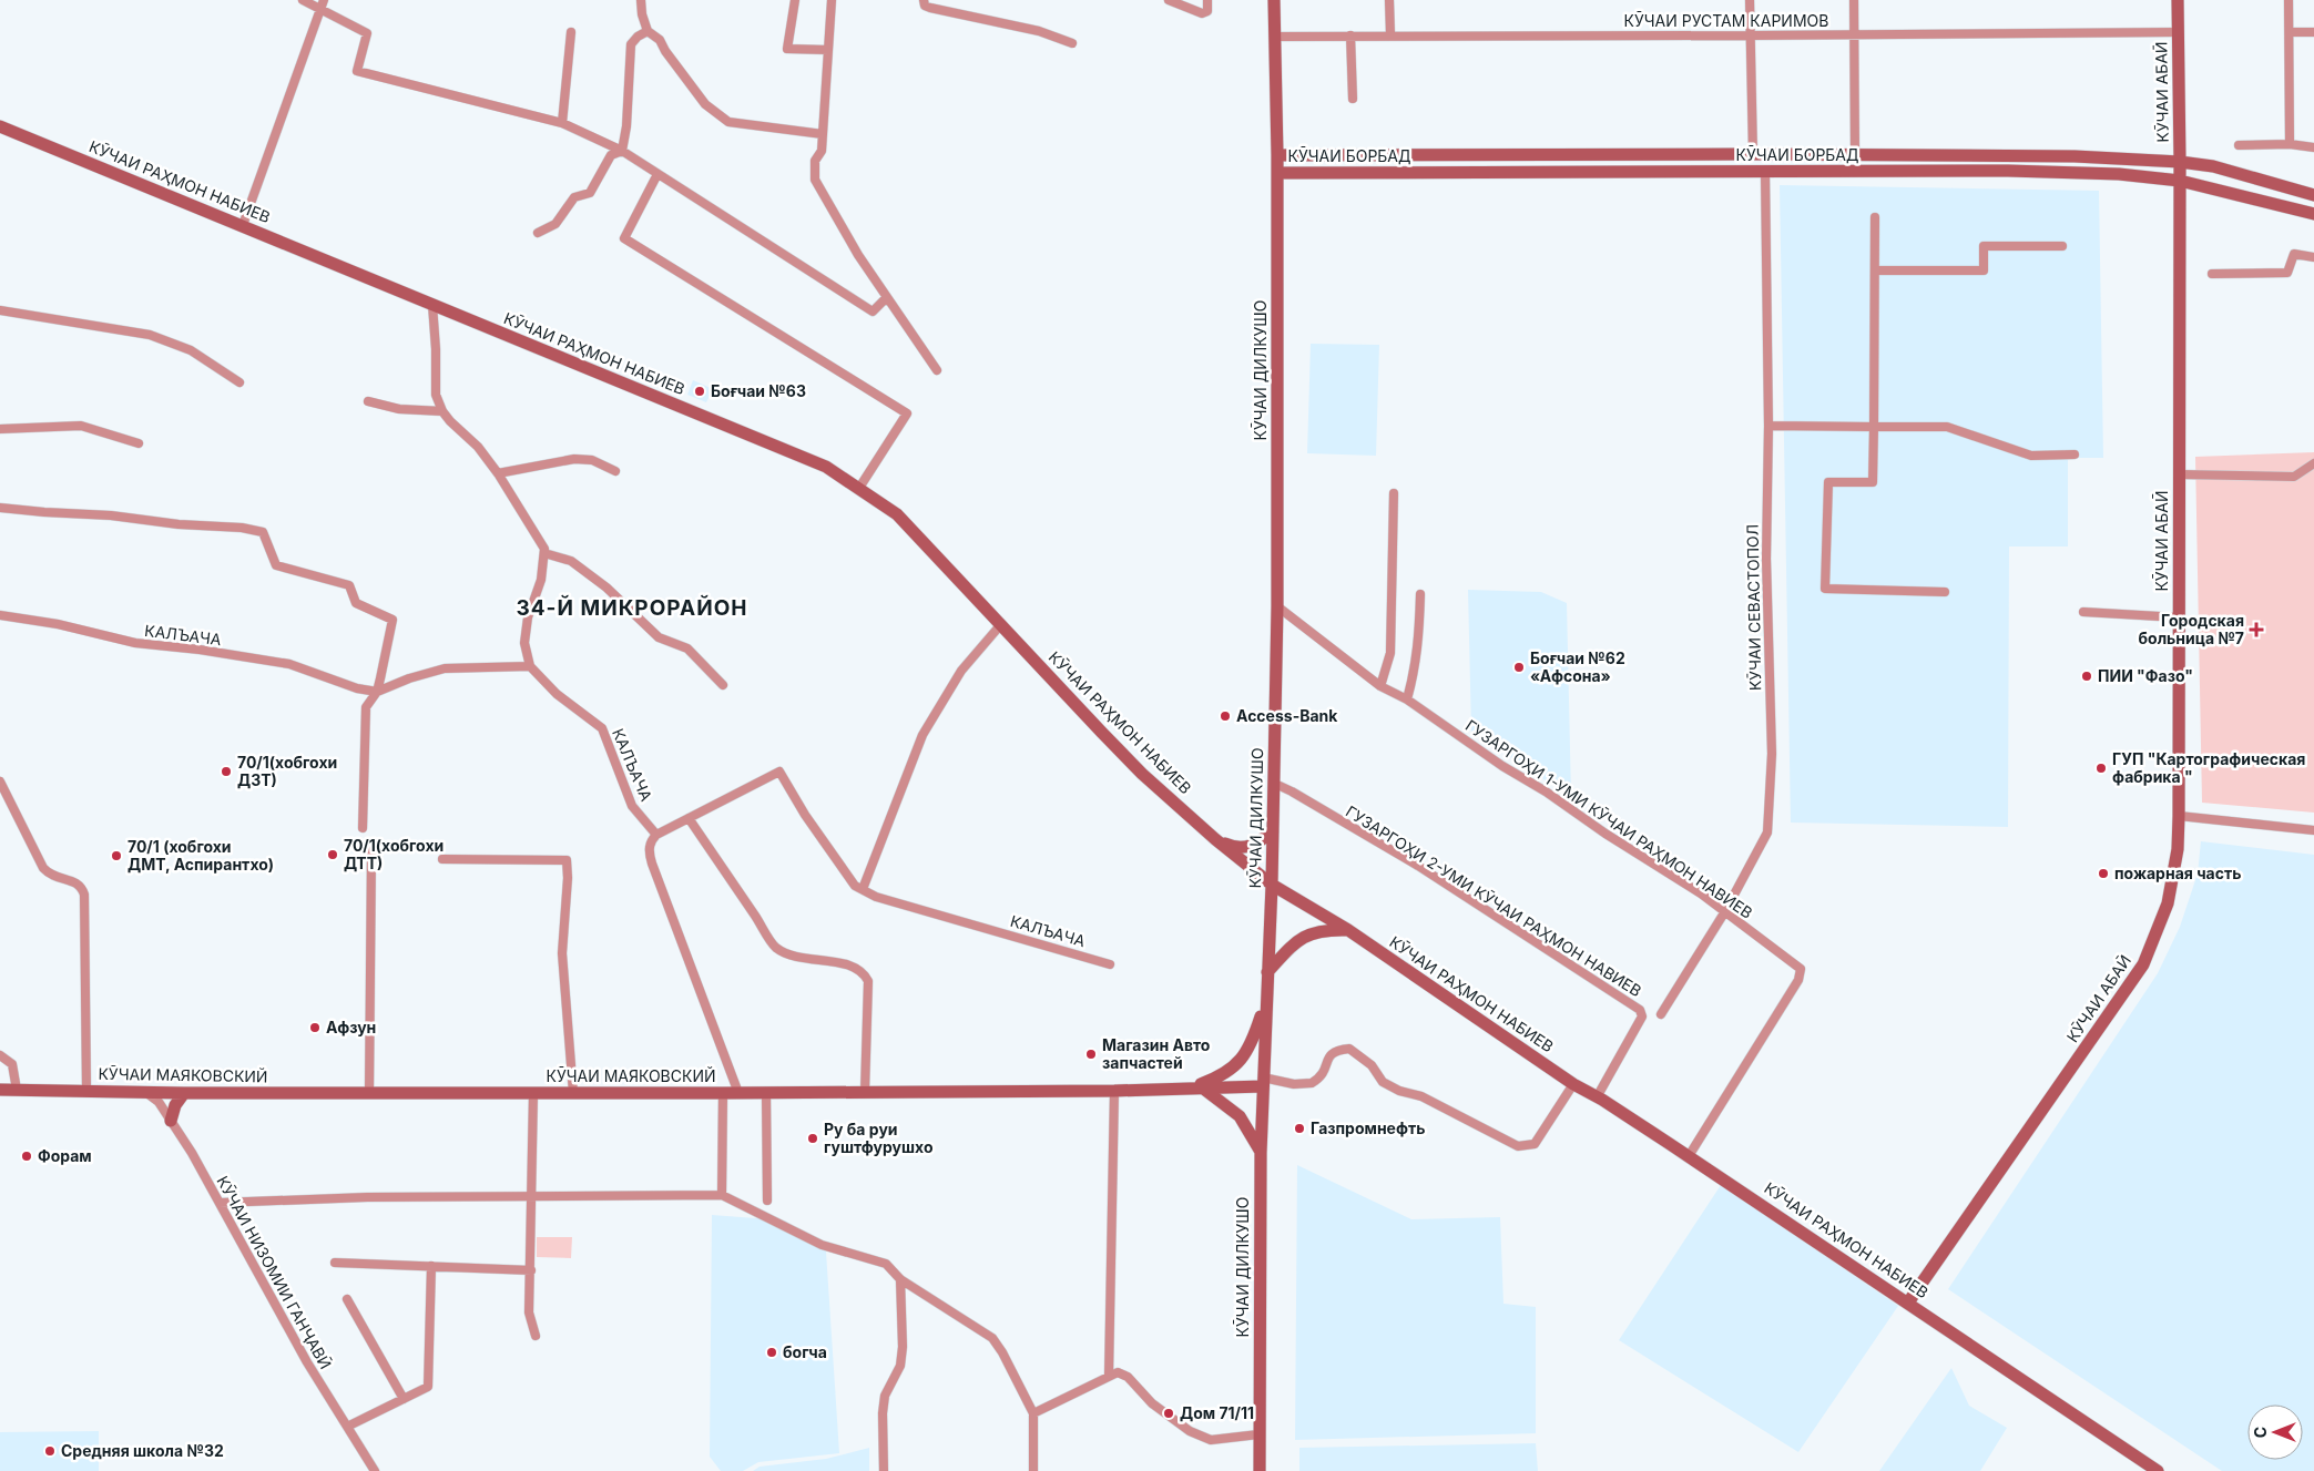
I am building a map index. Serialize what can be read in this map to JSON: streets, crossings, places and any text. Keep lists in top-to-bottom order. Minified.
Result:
{"streets":{"main road":["КӮЧАИ АБАӢ","КӮЧАИ БОРБАД","КӮЧАИ РАҲМОН НАБИЕВ","КӮЧАИ ДИЛКУШО","КӮЧАИ МАЯКОВСКИЙ"],"street":["КӮЧАИ РУСТАМ КАРИМОВ","КӮЧАИ СЕВАСТОПОЛ","КАЛЪАЧА","ГУЗАРГОҲИ 1-УМИ КӮЧАИ РАҲМОН НАВИЕВ","ГУЗАРГОҲИ 2-УМИ КӮЧАИ РАҲМОН НАВИЕВ","КӮЧАИ НИЗОМИИ ГАНҶАВӢ"]},"crossings":[["КӮЧАИ РУСТАМ КАРИМОВ","КӮЧАИ АБАӢ"],["КӮЧАИ РУСТАМ КАРИМОВ","КӮЧАИ ДИЛКУШО"],["КӮЧАИ АБАӢ","КӮЧАИ БОРБАД"],["КӮЧАИ АБАӢ","КӮЧАИ РАҲМОН НАБИЕВ"],["КӮЧАИ БОРБАД","КӮЧАИ ДИЛКУШО"],["КӮЧАИ БОРБАД","КӮЧАИ СЕВАСТОПОЛ"],["КӮЧАИ РАҲМОН НАБИЕВ","КӮЧАИ ДИЛКУШО"],["КӮЧАИ РАҲМОН НАБИЕВ","ГУЗАРГОҲИ 1-УМИ КӮЧАИ РАҲМОН НАВИЕВ"],["КӮЧАИ РАҲМОН НАБИЕВ","ГУЗАРГОҲИ 2-УМИ КӮЧАИ РАҲМОН НАВИЕВ"],["КӮЧАИ ДИЛКУШО","ГУЗАРГОҲИ 1-УМИ КӮЧАИ РАҲМОН НАВИЕВ"],["КӮЧАИ ДИЛКУШО","ГУЗАРГОҲИ 2-УМИ КӮЧАИ РАҲМОН НАВИЕВ"],["КӮЧАИ ДИЛКУШО","КӮЧАИ МАЯКОВСКИЙ"],["КӮЧАИ СЕВАСТОПОЛ","ГУЗАРГОҲИ 1-УМИ КӮЧАИ РАҲМОН НАВИЕВ"],["КӮЧАИ МАЯКОВСКИЙ","КӮЧАИ НИЗОМИИ ГАНҶАВӢ"]],"districts":["34-Й МИКРОРАЙОН"],"places":{"other":["Боғчаи №63","Боғчаи №62 «Афсона»","ПИИ \"Фазо\"","Access-Bank","ГУП \"Картографическая фабрика \"","70/1(хобгохи ДЗТ)","70/1(хобгохи ДТТ)","70/1 (хобгохи ДМТ, Аспирантхо)","пожарная часть","Афзун","Магазин Авто запчастей","Газпромнефть","Ру ба руи гуштфурушхо","Форам","богча","Дом 71/11","Средняя школа №32"],"health":["Городская больница №7"]},"north":"left"}
